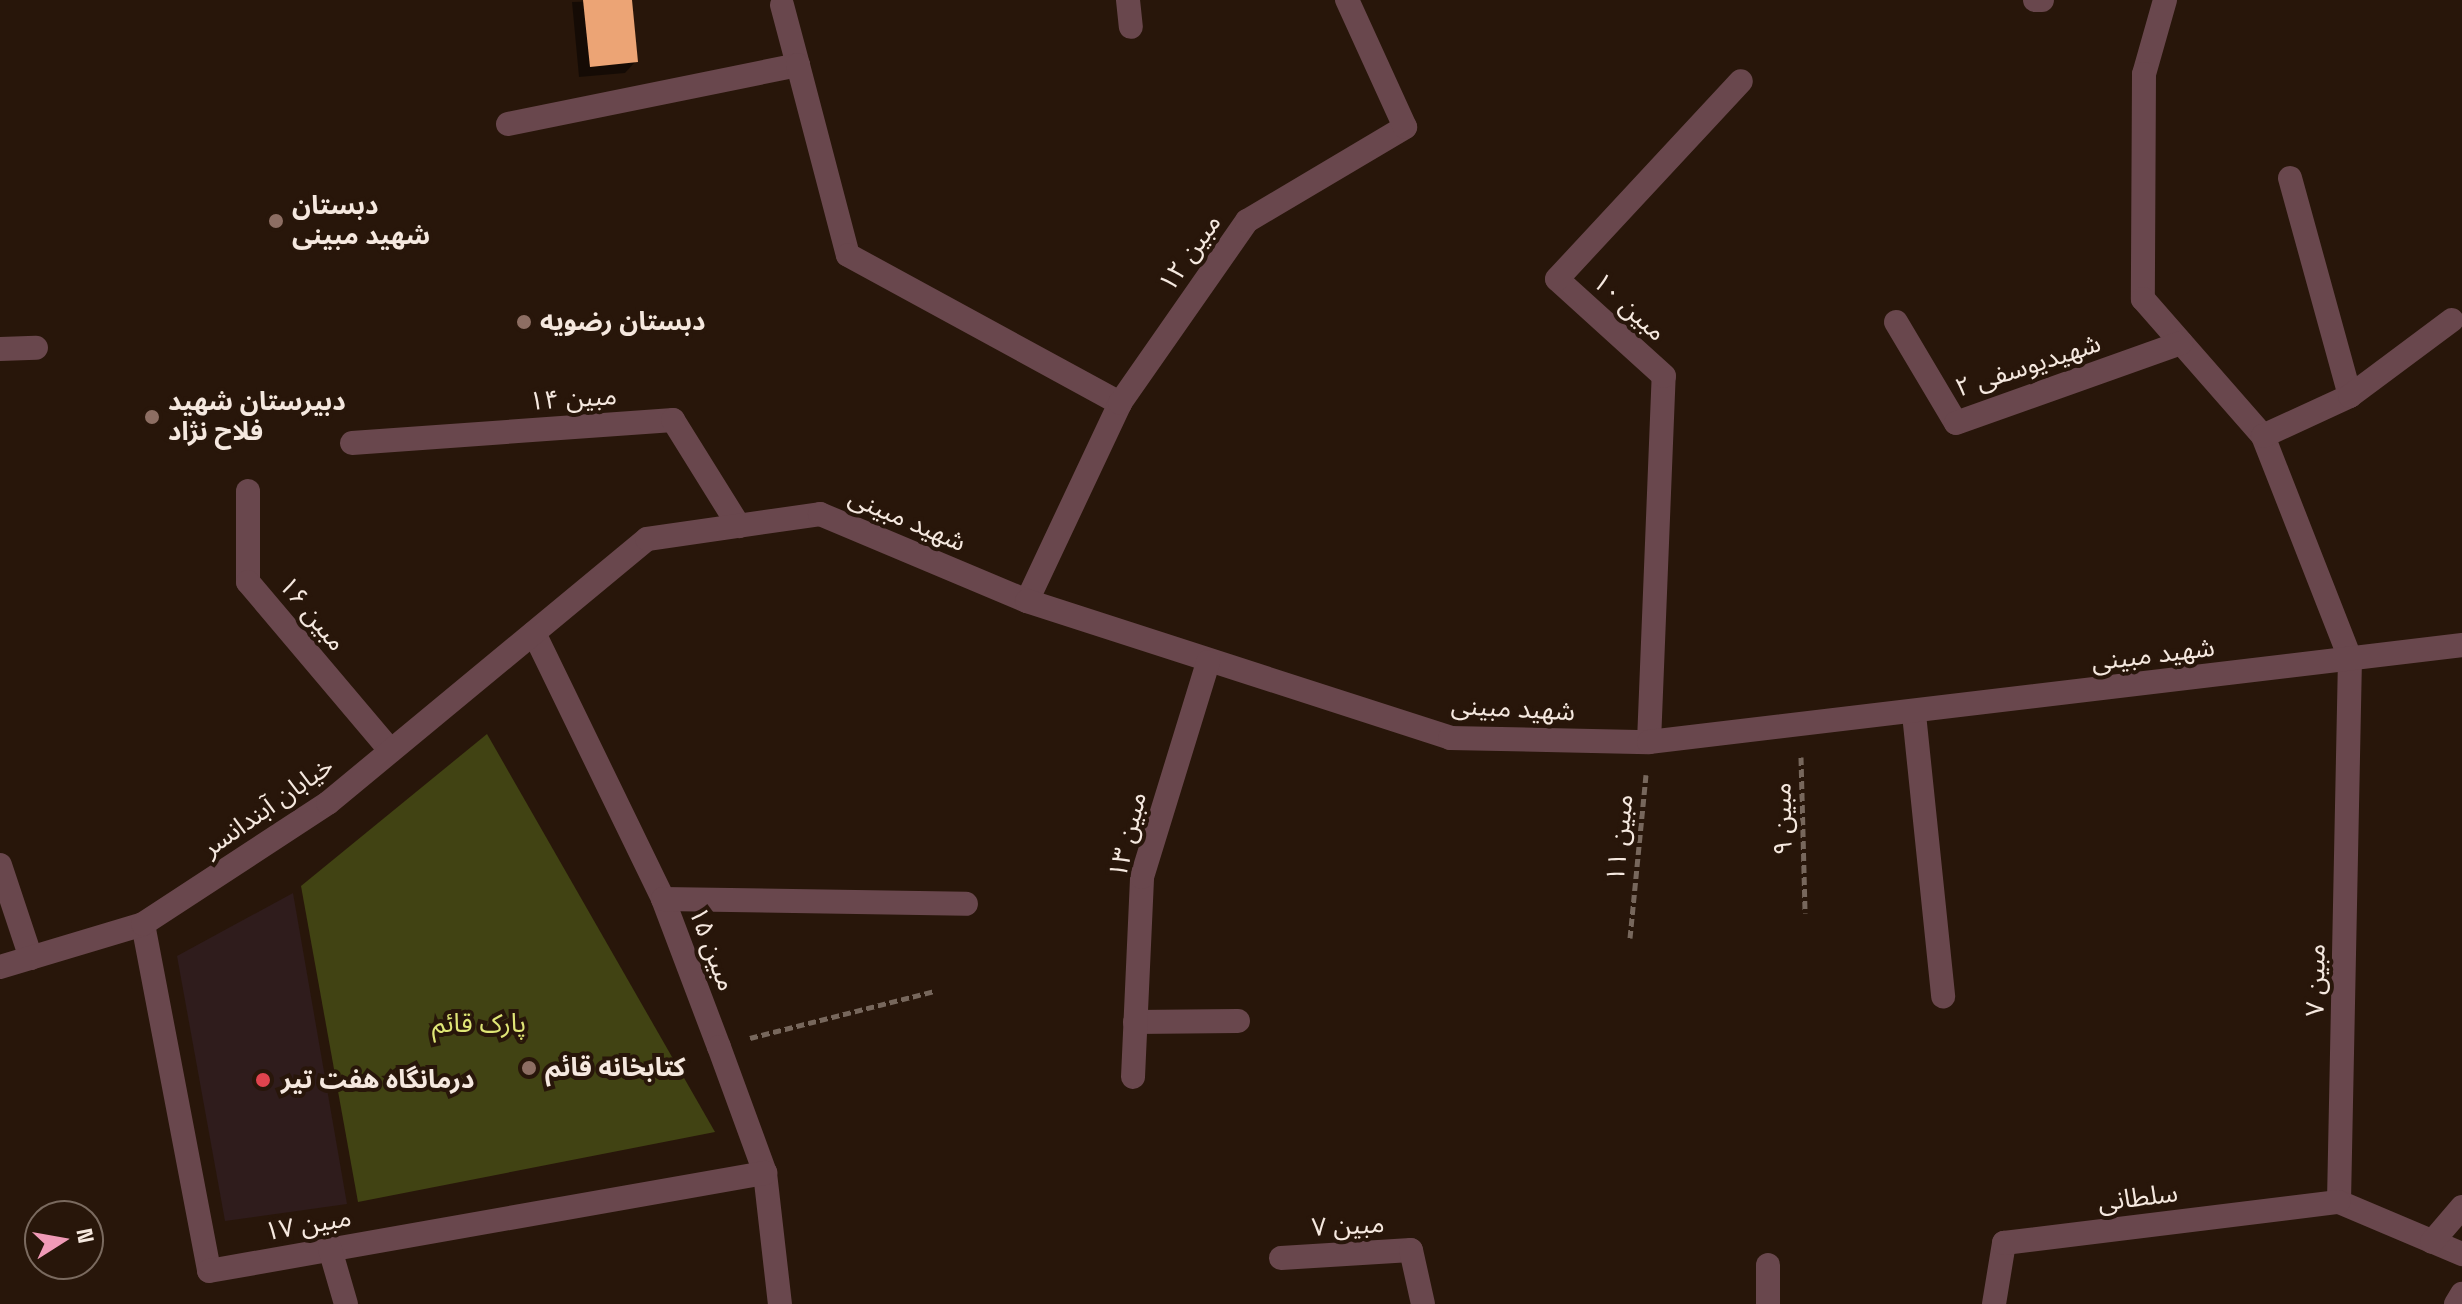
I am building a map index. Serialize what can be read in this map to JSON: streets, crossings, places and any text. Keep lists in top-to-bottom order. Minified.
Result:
{"streets":{"street":["مبین ۱۲","مبین ۱۰","شهیدیوسفی ۲","مبین ۱۴","شهید مبینی","مبین ۱۶","خیابان آبندانسر","مبین ۱۳","مبین ۱۵","مبین ۷","سلطانی","مبین ۱۷"],"path":["مبین ۹","مبین ۱۱"]},"crossings":[["مبین ۱۲","شهید مبینی"],["مبین ۱۰","شهید مبینی"],["مبین ۱۰","مبین ۱۱"],["مبین ۱۴","شهید مبینی"],["شهید مبینی","خیابان آبندانسر"],["شهید مبینی","مبین ۹"],["شهید مبینی","مبین ۱۳"],["شهید مبینی","مبین ۱۱"],["شهید مبینی","مبین ۱۵"],["شهید مبینی","مبین ۷"],["مبین ۱۶","خیابان آبندانسر"],["خیابان آبندانسر","مبین ۱۵"],["خیابان آبندانسر","مبین ۱۷"],["مبین ۱۵","مبین ۱۷"],["مبین ۷","سلطانی"]],"parks":["پارک قائم"],"places":["دبستان شهید مبینی","دبستان رضویه","دبیرستان شهید فلاح نژاد","کتابخانه قائم","درمانگاه هفت تیر"],"north":"right"}
